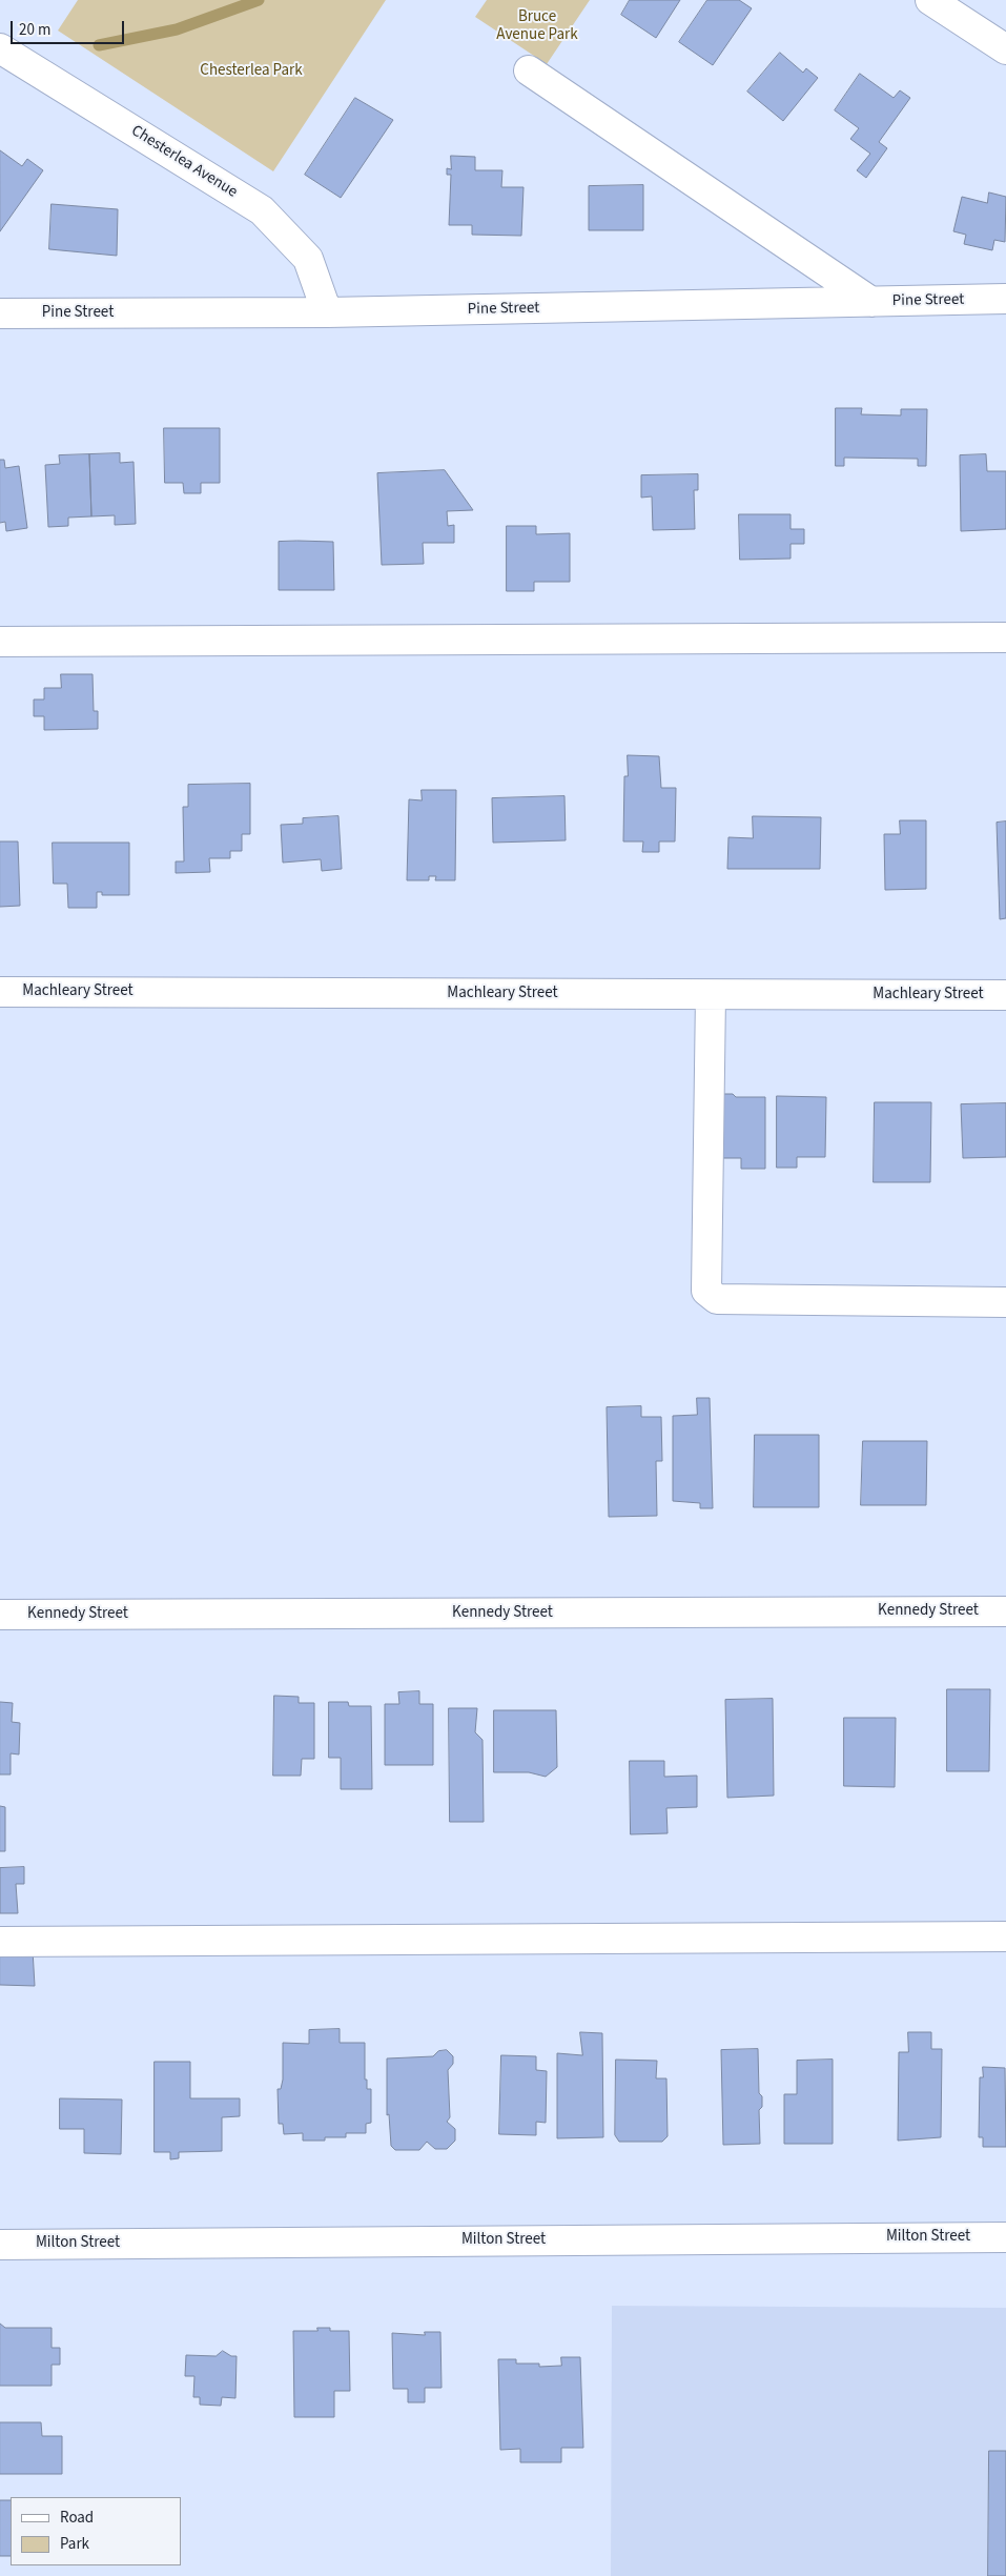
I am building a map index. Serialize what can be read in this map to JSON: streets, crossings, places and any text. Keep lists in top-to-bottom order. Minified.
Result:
{"streets":{"street":["Chesterlea Avenue","Pine Street","Machleary Street","Kennedy Street","Milton Street"]},"crossings":[["Chesterlea Avenue","Pine Street"]],"parks":["Bruce Avenue Park","Chesterlea Park"],"legend":["Road","Park"],"scale_bar":"20 m"}
